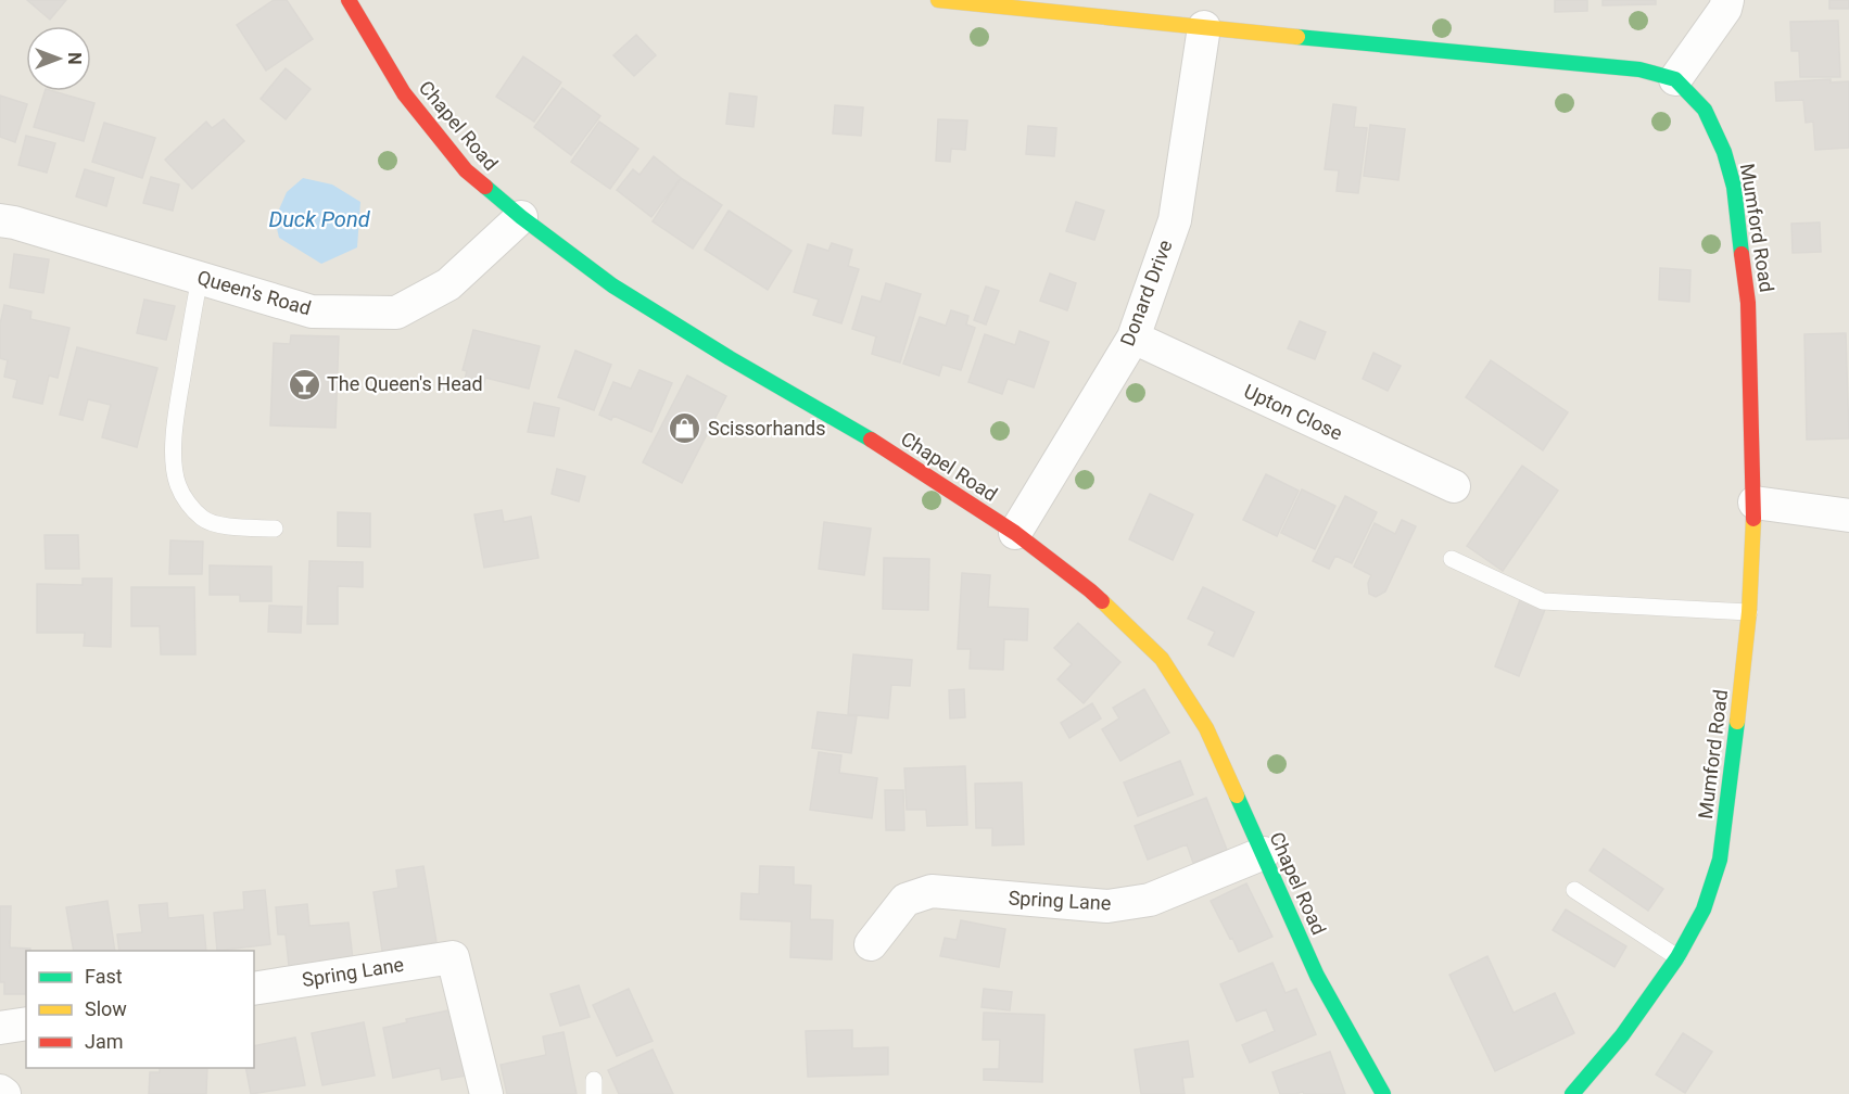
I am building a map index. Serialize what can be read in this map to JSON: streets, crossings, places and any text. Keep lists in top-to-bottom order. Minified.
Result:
{"streets":{"street":["Chapel Road","Mumford Road","Queen's Road","Donard Drive","Upton Close","Spring Lane"]},"crossings":[["Chapel Road","Queen's Road"],["Chapel Road","Donard Drive"],["Chapel Road","Spring Lane"],["Donard Drive","Upton Close"]],"water":["Duck Pond"],"places":{"bar":["The Queen's Head"],"shop":["Scissorhands"]},"legend":["Fast","Slow","Jam"],"north":"right"}
